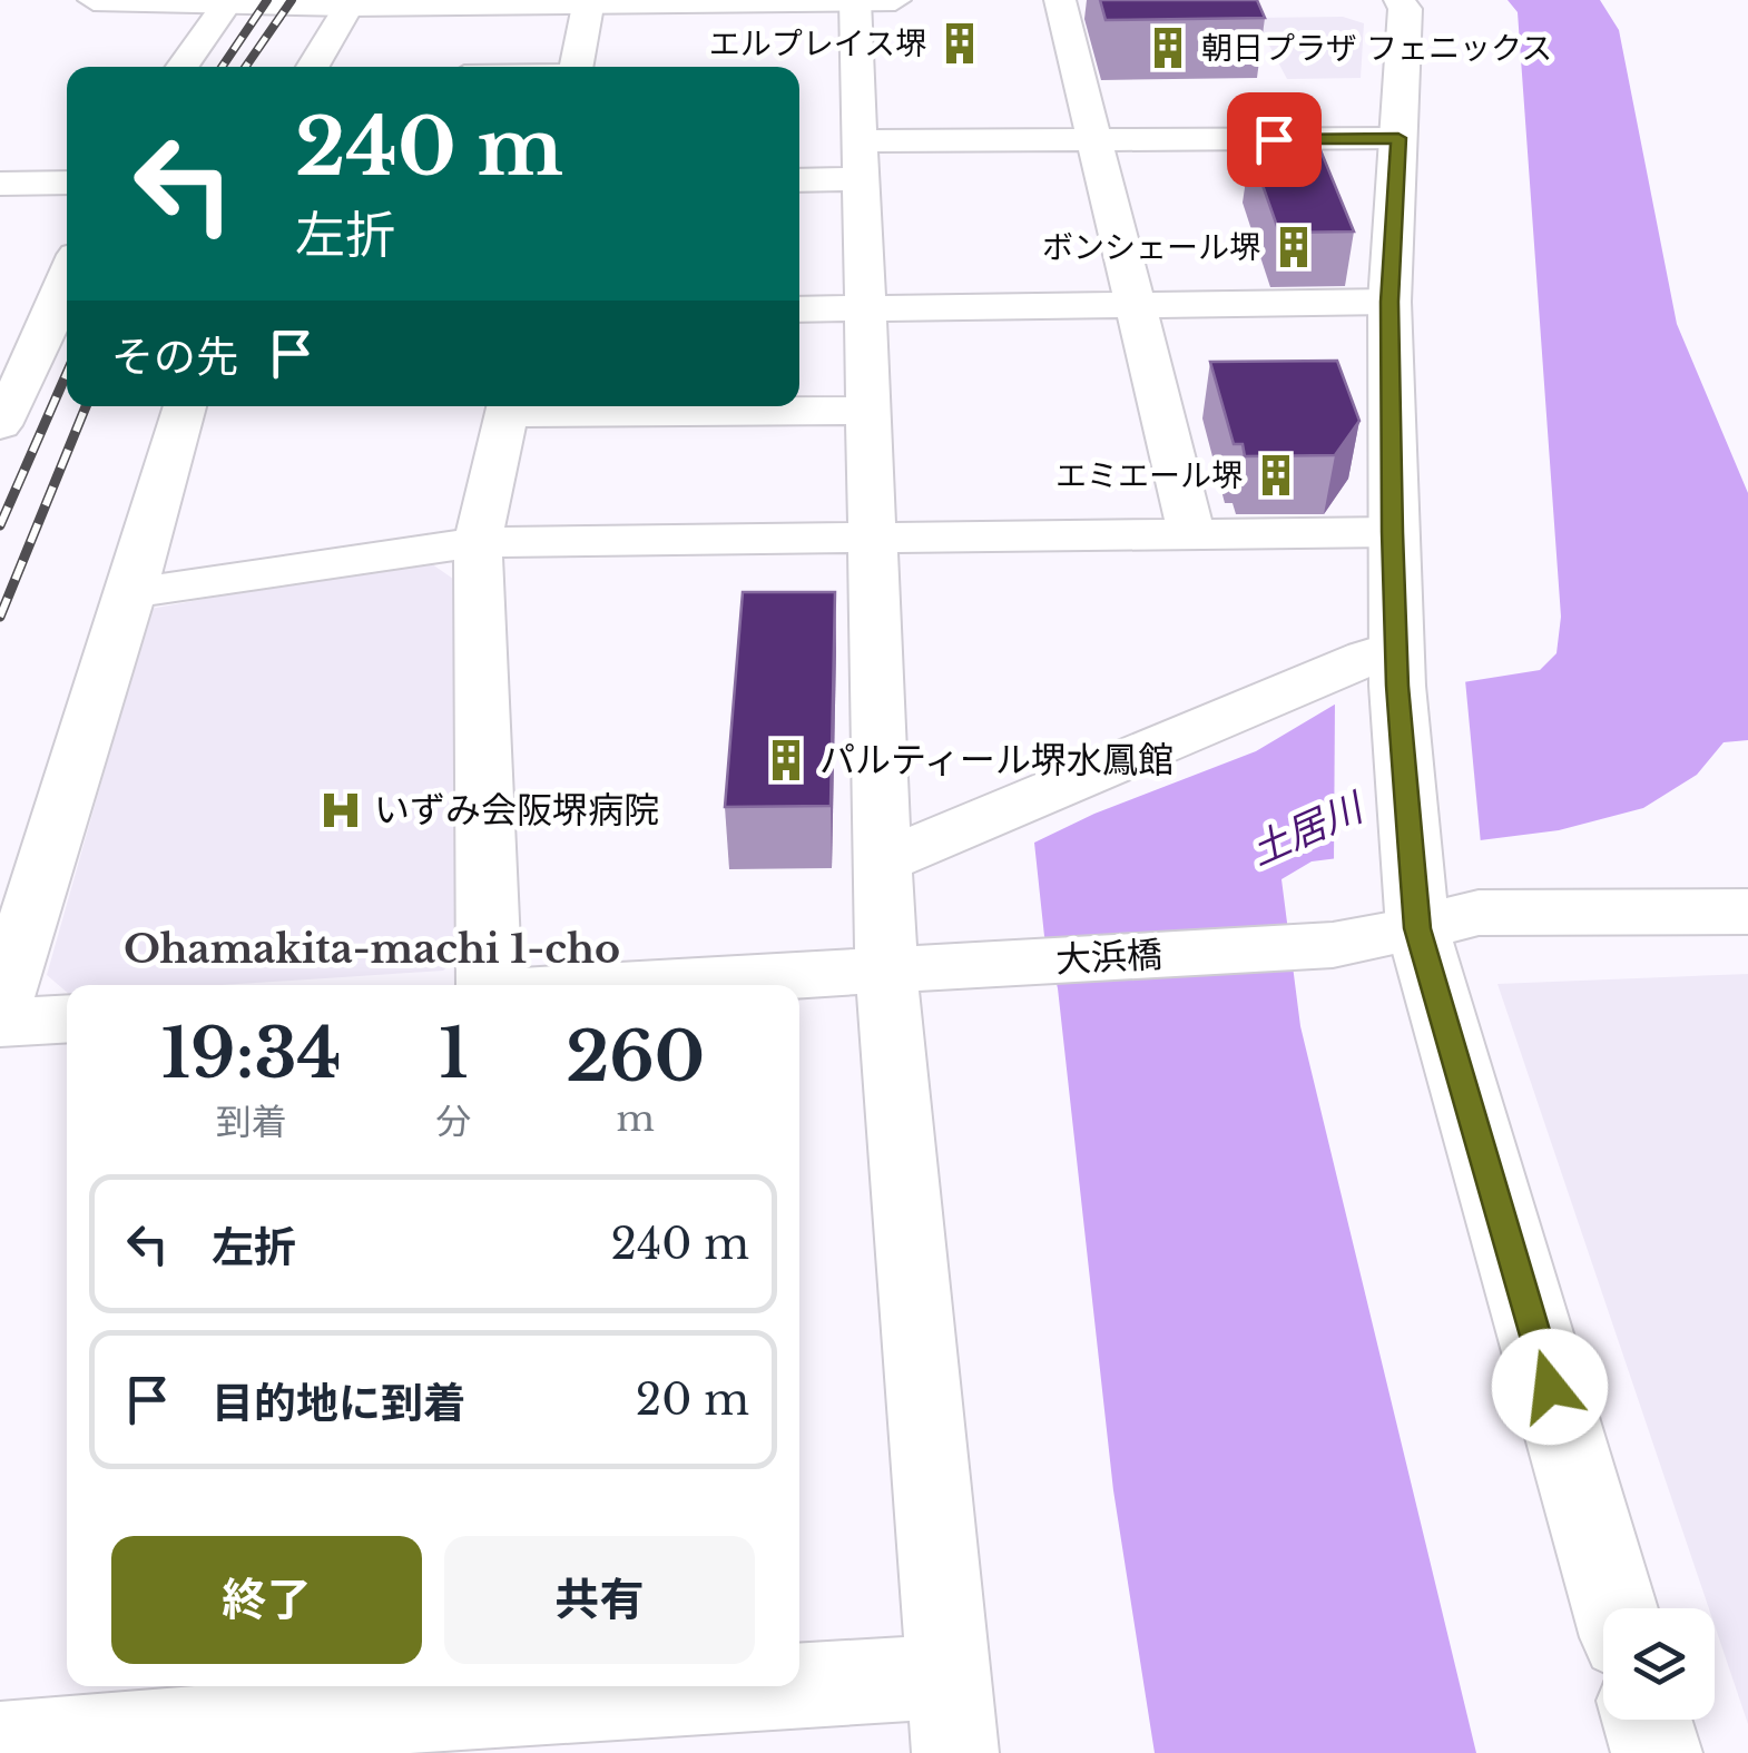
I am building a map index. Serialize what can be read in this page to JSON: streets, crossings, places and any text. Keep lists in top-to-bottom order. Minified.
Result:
{"streets":{"street":["大浜橋"]},"districts":["Ohamakita-machi 1-cho"],"water":["土居川"],"places":{"building":["エルプレイス堺","朝日プラザ フェニックス","ボンシェール堺","エミエール堺","パルティール堺水鳳館"],"hospital":["いずみ会阪堺病院"]},"page":{"turn":["240 m","左折"],"then":"その先","eta":["19:34","到着","1","分","260","m"],"list":[{"name":"左折","value":"240 m"},{"name":"目的地に到着","value":"20 m"}],"buttons":["終了","共有"]}}
